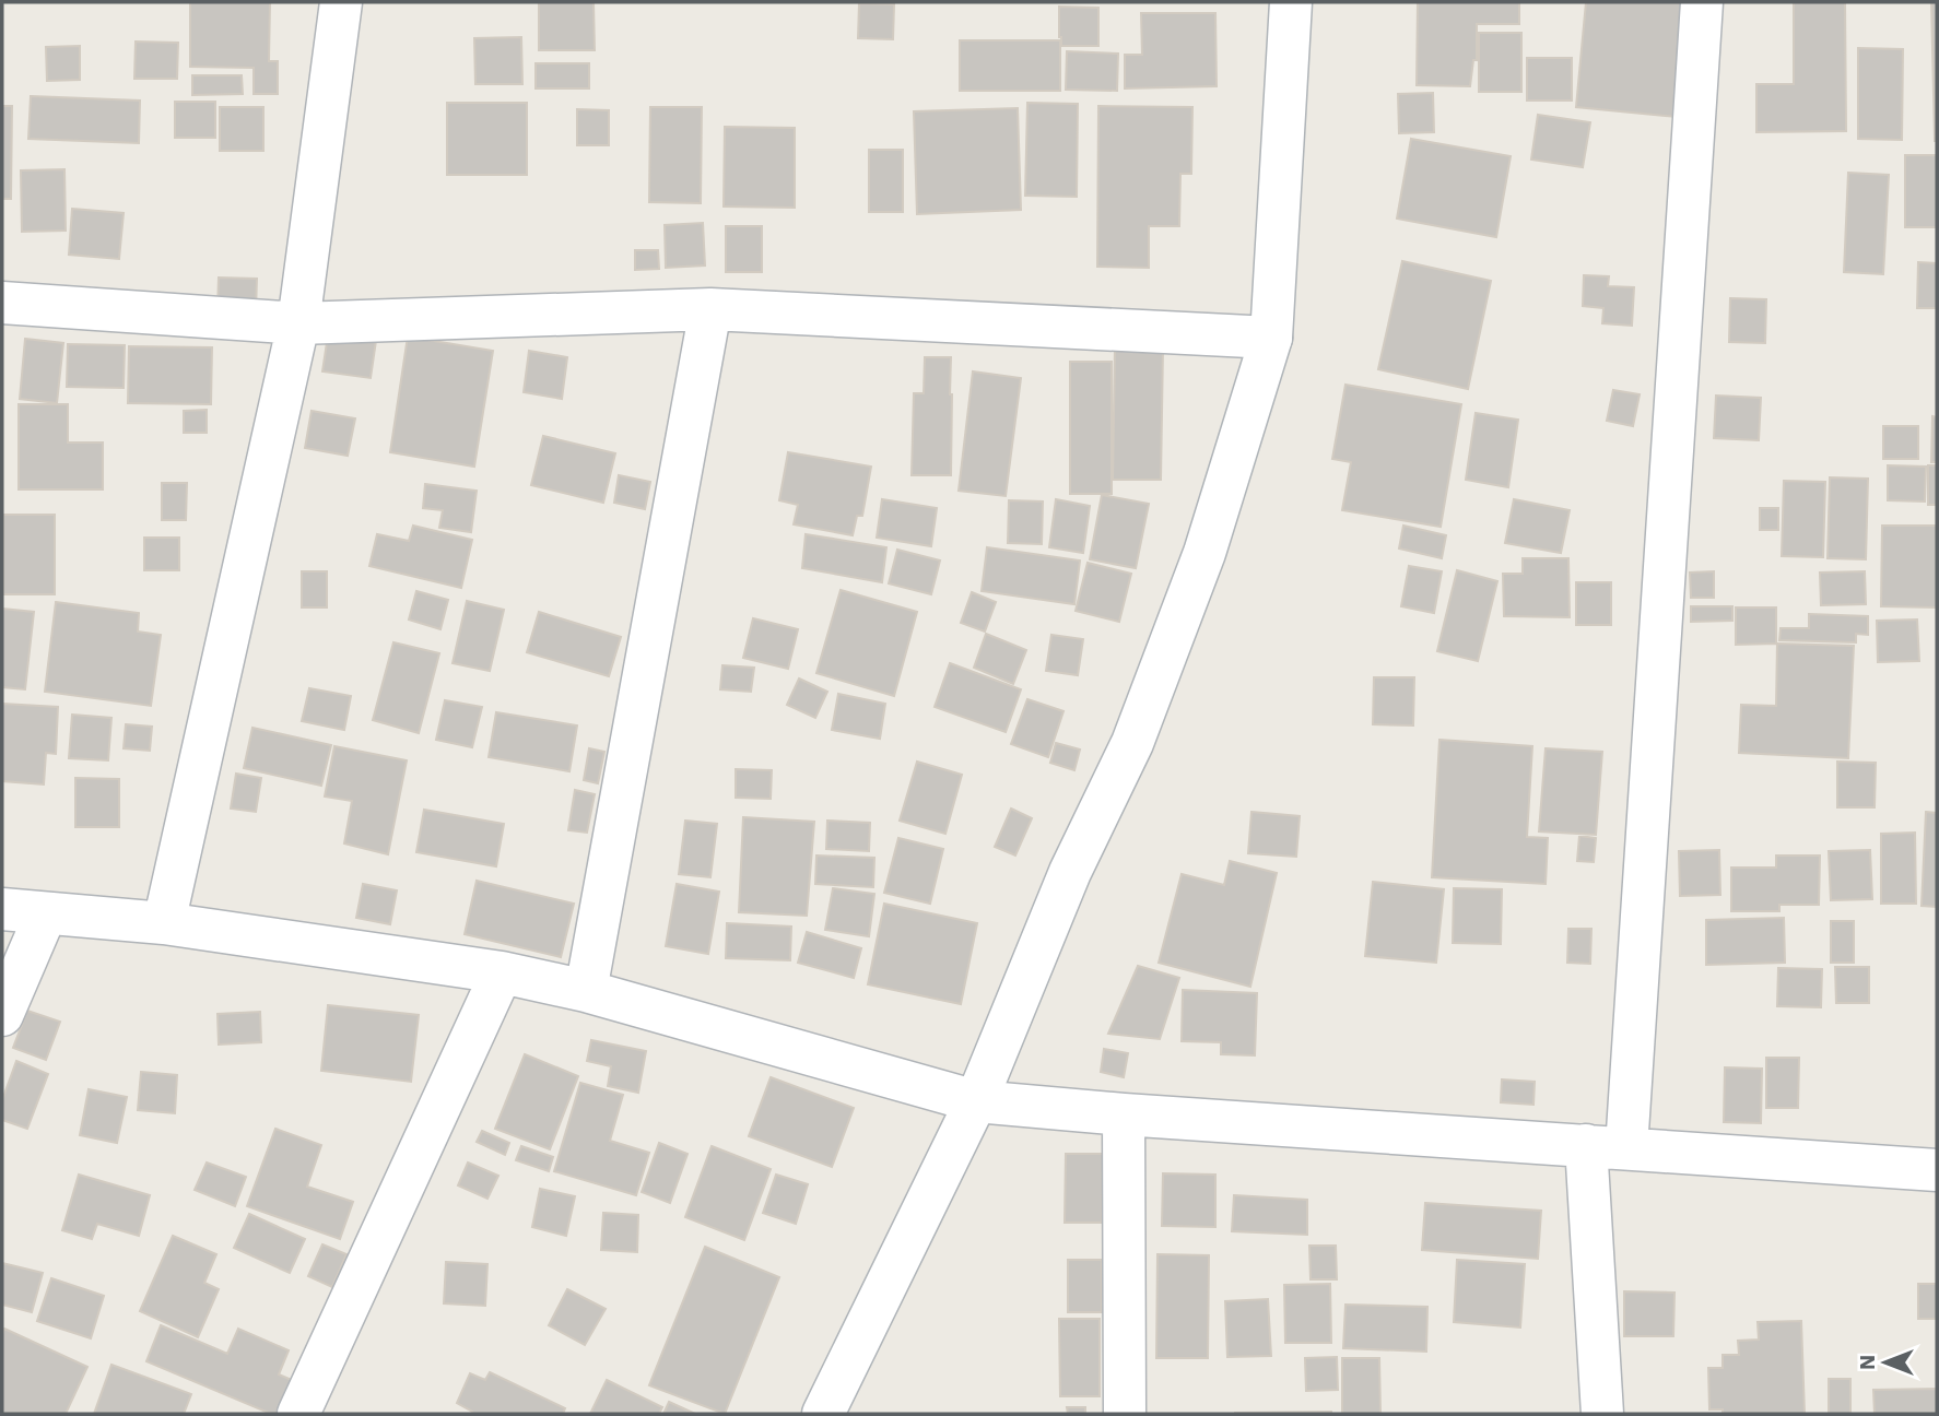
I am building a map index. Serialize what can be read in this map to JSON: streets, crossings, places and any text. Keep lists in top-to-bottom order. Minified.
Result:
{"north":"left"}
